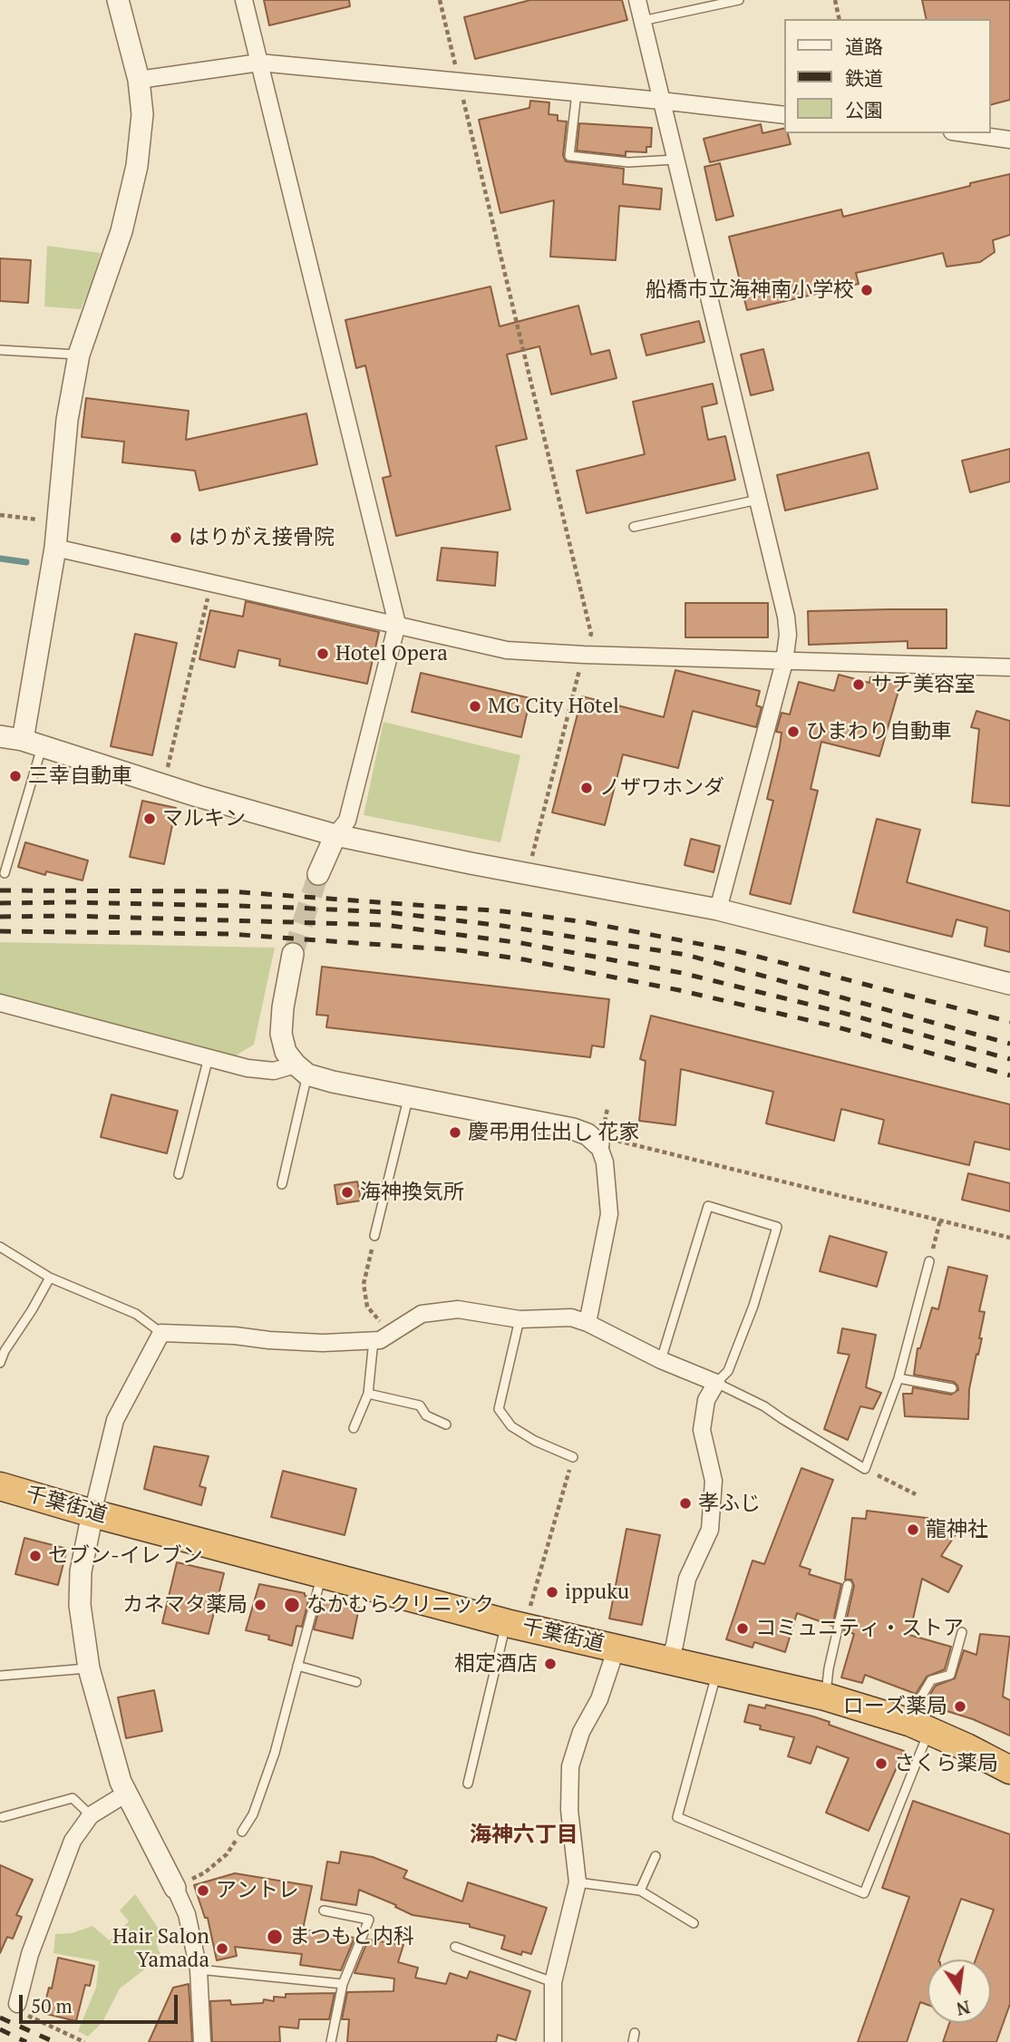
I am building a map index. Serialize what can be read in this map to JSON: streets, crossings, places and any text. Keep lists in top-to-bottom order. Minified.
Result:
{"streets":{"highway":["千葉街道"]},"districts":["海神六丁目"],"places":["船橋市立海神南小学校","はりがえ接骨院","Hotel Opera","サチ美容室","MG City Hotel","ひまわり自動車","三幸自動車","ノザワホンダ","マルキン","慶弔用仕出し 花家","海神換気所","孝ふじ","龍神社","セブン-イレブン","ippuku","カネマタ薬局","なかむらクリニック","コミュニティ・ストア","相定酒店","ローズ薬局","さくら薬局","アントレ","まつもと内科","Hair Salon Yamada"],"legend":["道路","鉄道","公園"],"scale_bar":"50 m","north":"bottom"}
